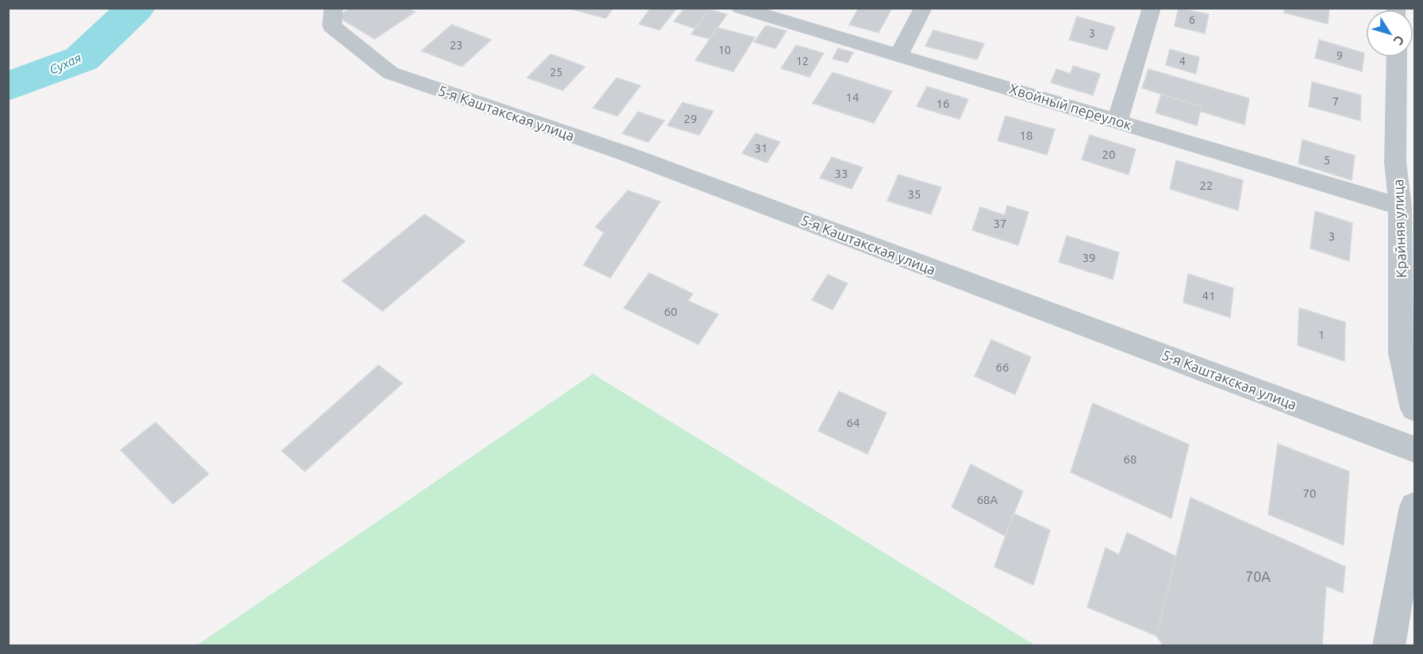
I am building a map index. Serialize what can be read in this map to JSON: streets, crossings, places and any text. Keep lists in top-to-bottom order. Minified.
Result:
{"streets":{"street":["Хвойный переулок","5-я Каштакская улица","Крайняя улица"]},"crossings":[["Хвойный переулок","Крайняя улица"]],"water":["Сухая"],"house_numbers":["6","3","23","10","9","12","4","25","14","7","16","29","18","31","20","5","33","22","35","37","3","39","41","60","1","66","64","68","70","68А","70А"],"north":"bottom right"}
